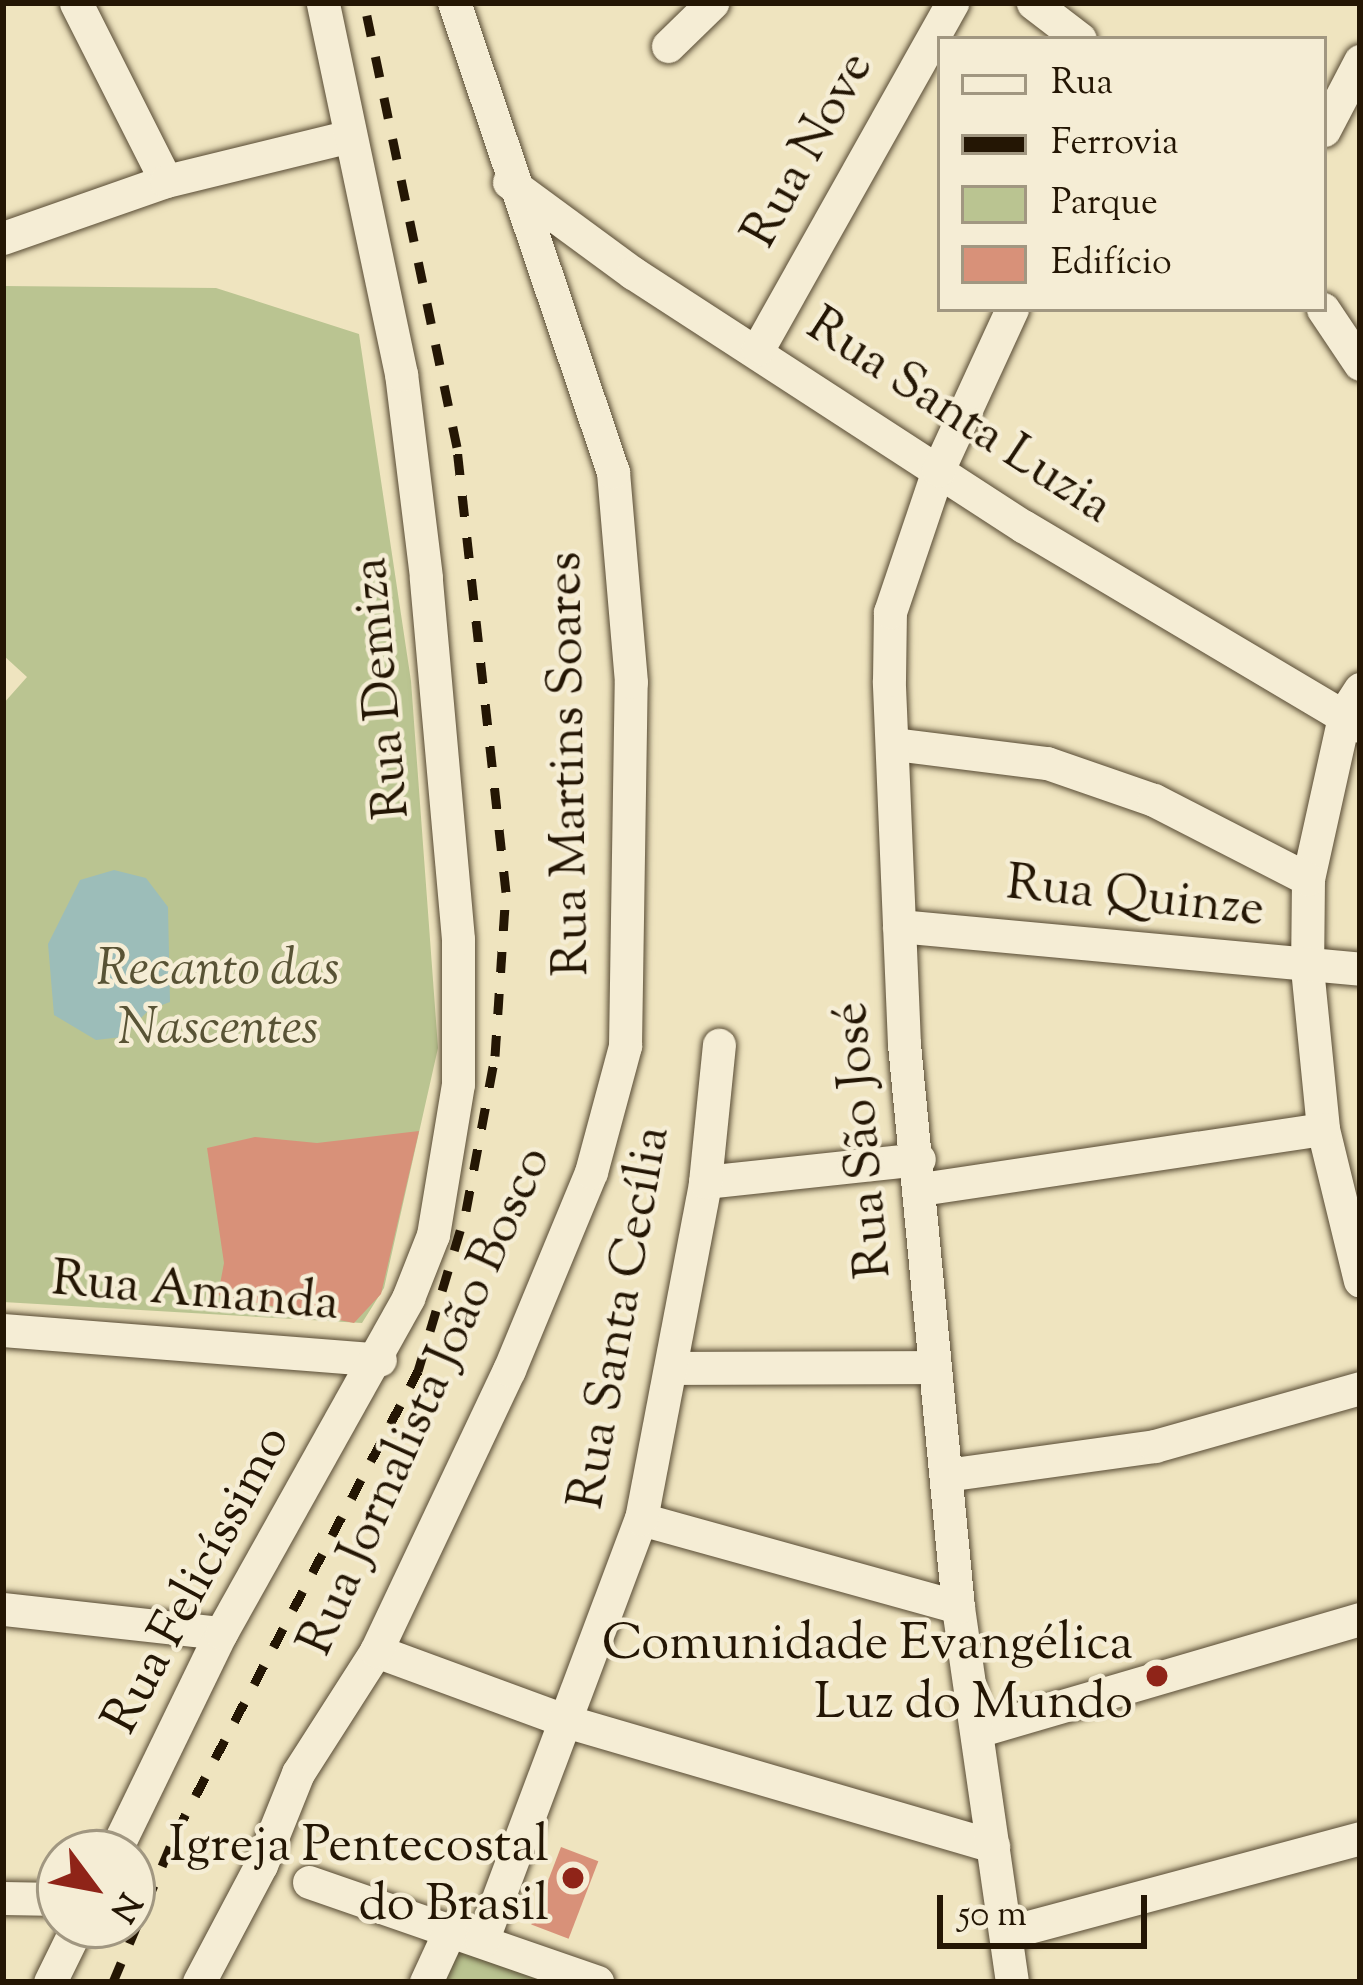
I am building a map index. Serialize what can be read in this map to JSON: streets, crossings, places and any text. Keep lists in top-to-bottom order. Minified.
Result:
{"streets":{"street":["Rua Nove","Rua Santa Luzia","Rua Demiza","Rua Martins Soares","Rua Quinze","Rua São José","Rua Amanda","Rua Santa Cecília","Rua Jornalista João Bosco","Rua Felicíssimo"]},"crossings":[["Rua Nove","Rua Santa Luzia"],["Rua Santa Luzia","Rua Martins Soares"],["Rua Santa Luzia","Rua São José"],["Rua Demiza","Rua Amanda"],["Rua Demiza","Rua Felicíssimo"],["Rua Martins Soares","Rua Jornalista João Bosco"],["Rua Quinze","Rua São José"],["Rua Amanda","Rua Felicíssimo"]],"parks":["Recanto das Nascentes"],"places":["Comunidade Evangélica Luz do Mundo","Igreja Pentecostal do Brasil"],"legend":["Rua","Ferrovia","Parque","Edifício"],"scale_bar":"50 m","north":"bottom right"}
